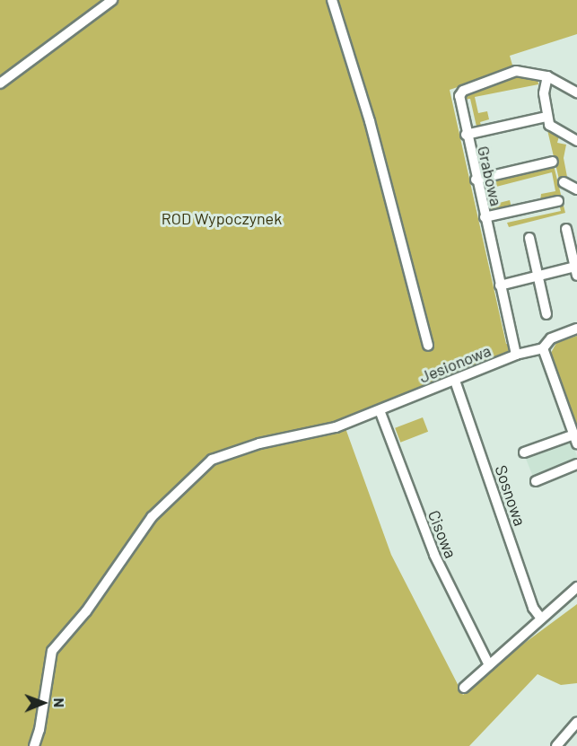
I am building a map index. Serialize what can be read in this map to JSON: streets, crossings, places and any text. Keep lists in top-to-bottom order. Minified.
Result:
{"streets":{"street":["Grabowa","Jesionowa","Sosnowa","Cisowa"]},"crossings":[["Grabowa","Jesionowa"],["Jesionowa","Sosnowa"],["Jesionowa","Cisowa"]],"parks":["ROD Wypoczynek"],"north":"right"}
